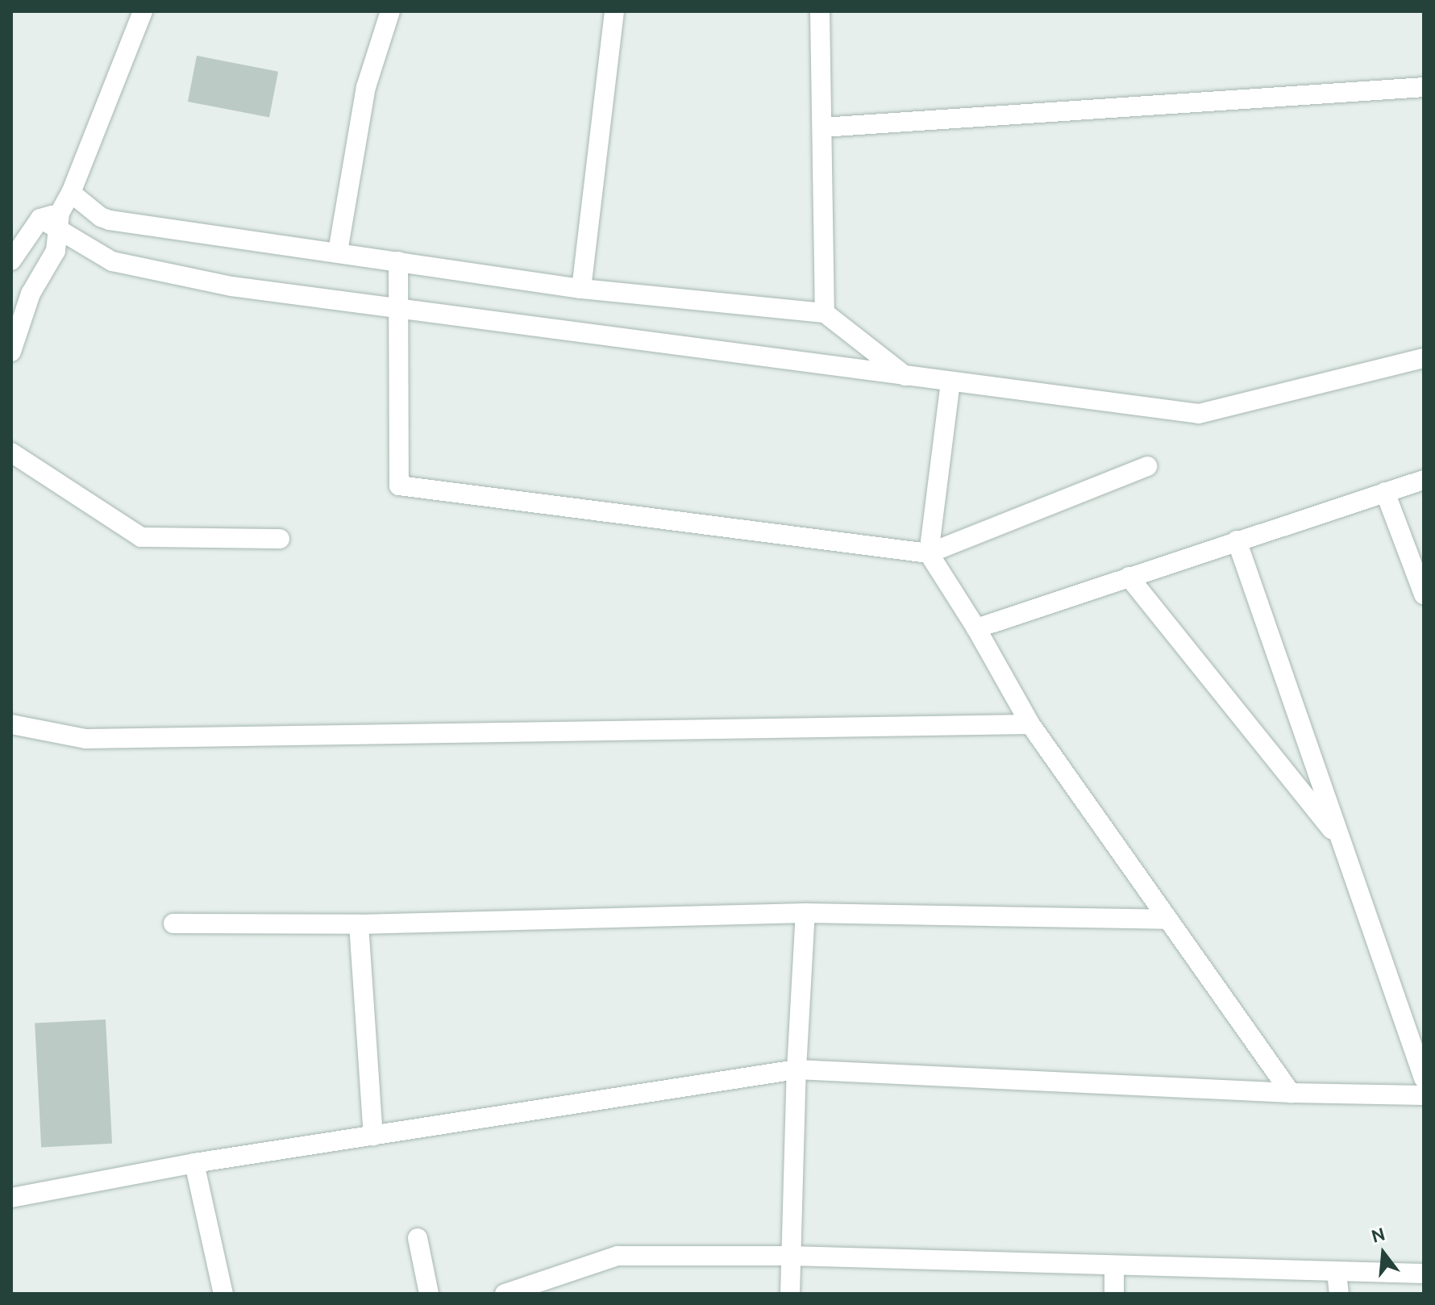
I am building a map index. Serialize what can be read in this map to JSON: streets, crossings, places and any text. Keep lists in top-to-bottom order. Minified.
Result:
{"north":"top"}
